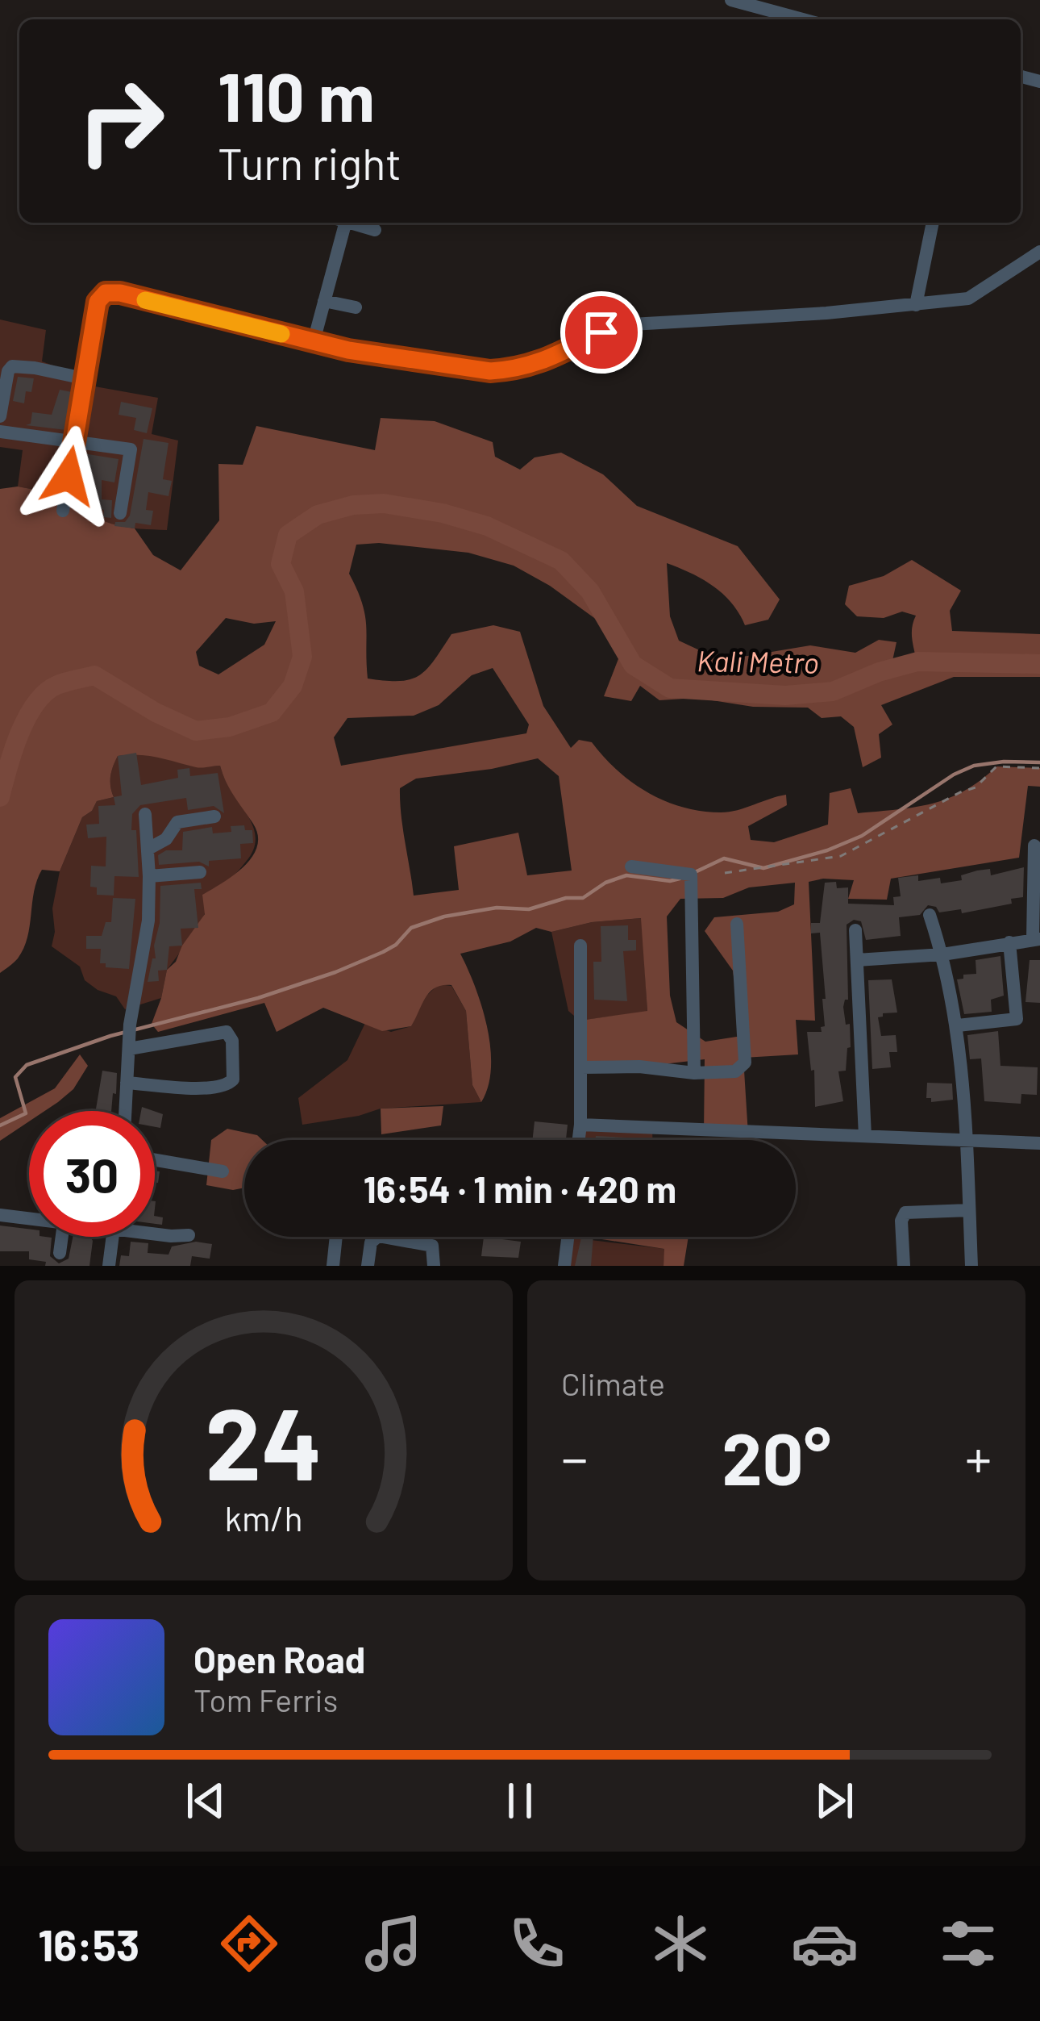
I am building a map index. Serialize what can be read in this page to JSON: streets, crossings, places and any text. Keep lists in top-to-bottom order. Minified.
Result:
{"water":["Kali Metro"],"page":{"turn":["110 m","Turn right"],"limit":"30","trip":"16:54 · 1 min · 420 m","tile":"Climate","heat":["−","20°","+"],"song":["Open Road","Tom Ferris"],"tabs":"16:53","gauge":["24","km/h"]}}
